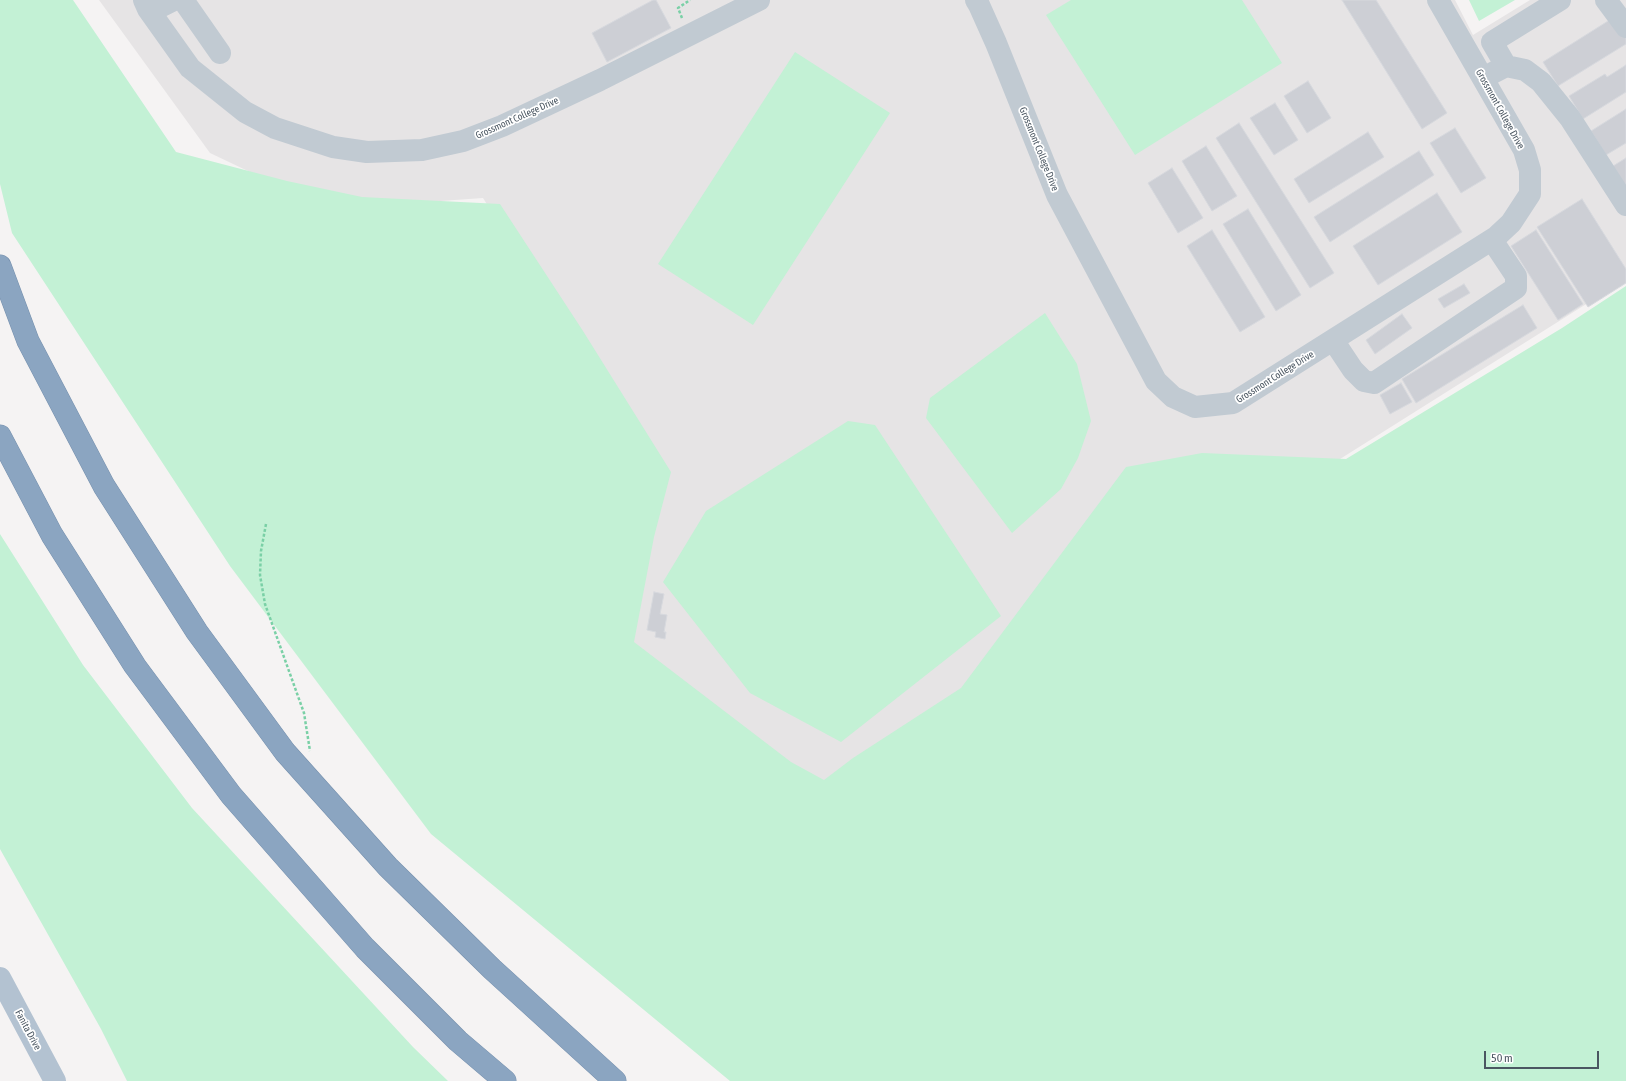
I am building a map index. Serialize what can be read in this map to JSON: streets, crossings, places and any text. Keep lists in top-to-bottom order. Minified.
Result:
{"streets":{"main road":["Fanita Drive"],"street":["Grossmont College Drive"]},"scale_bar":"50 m"}
